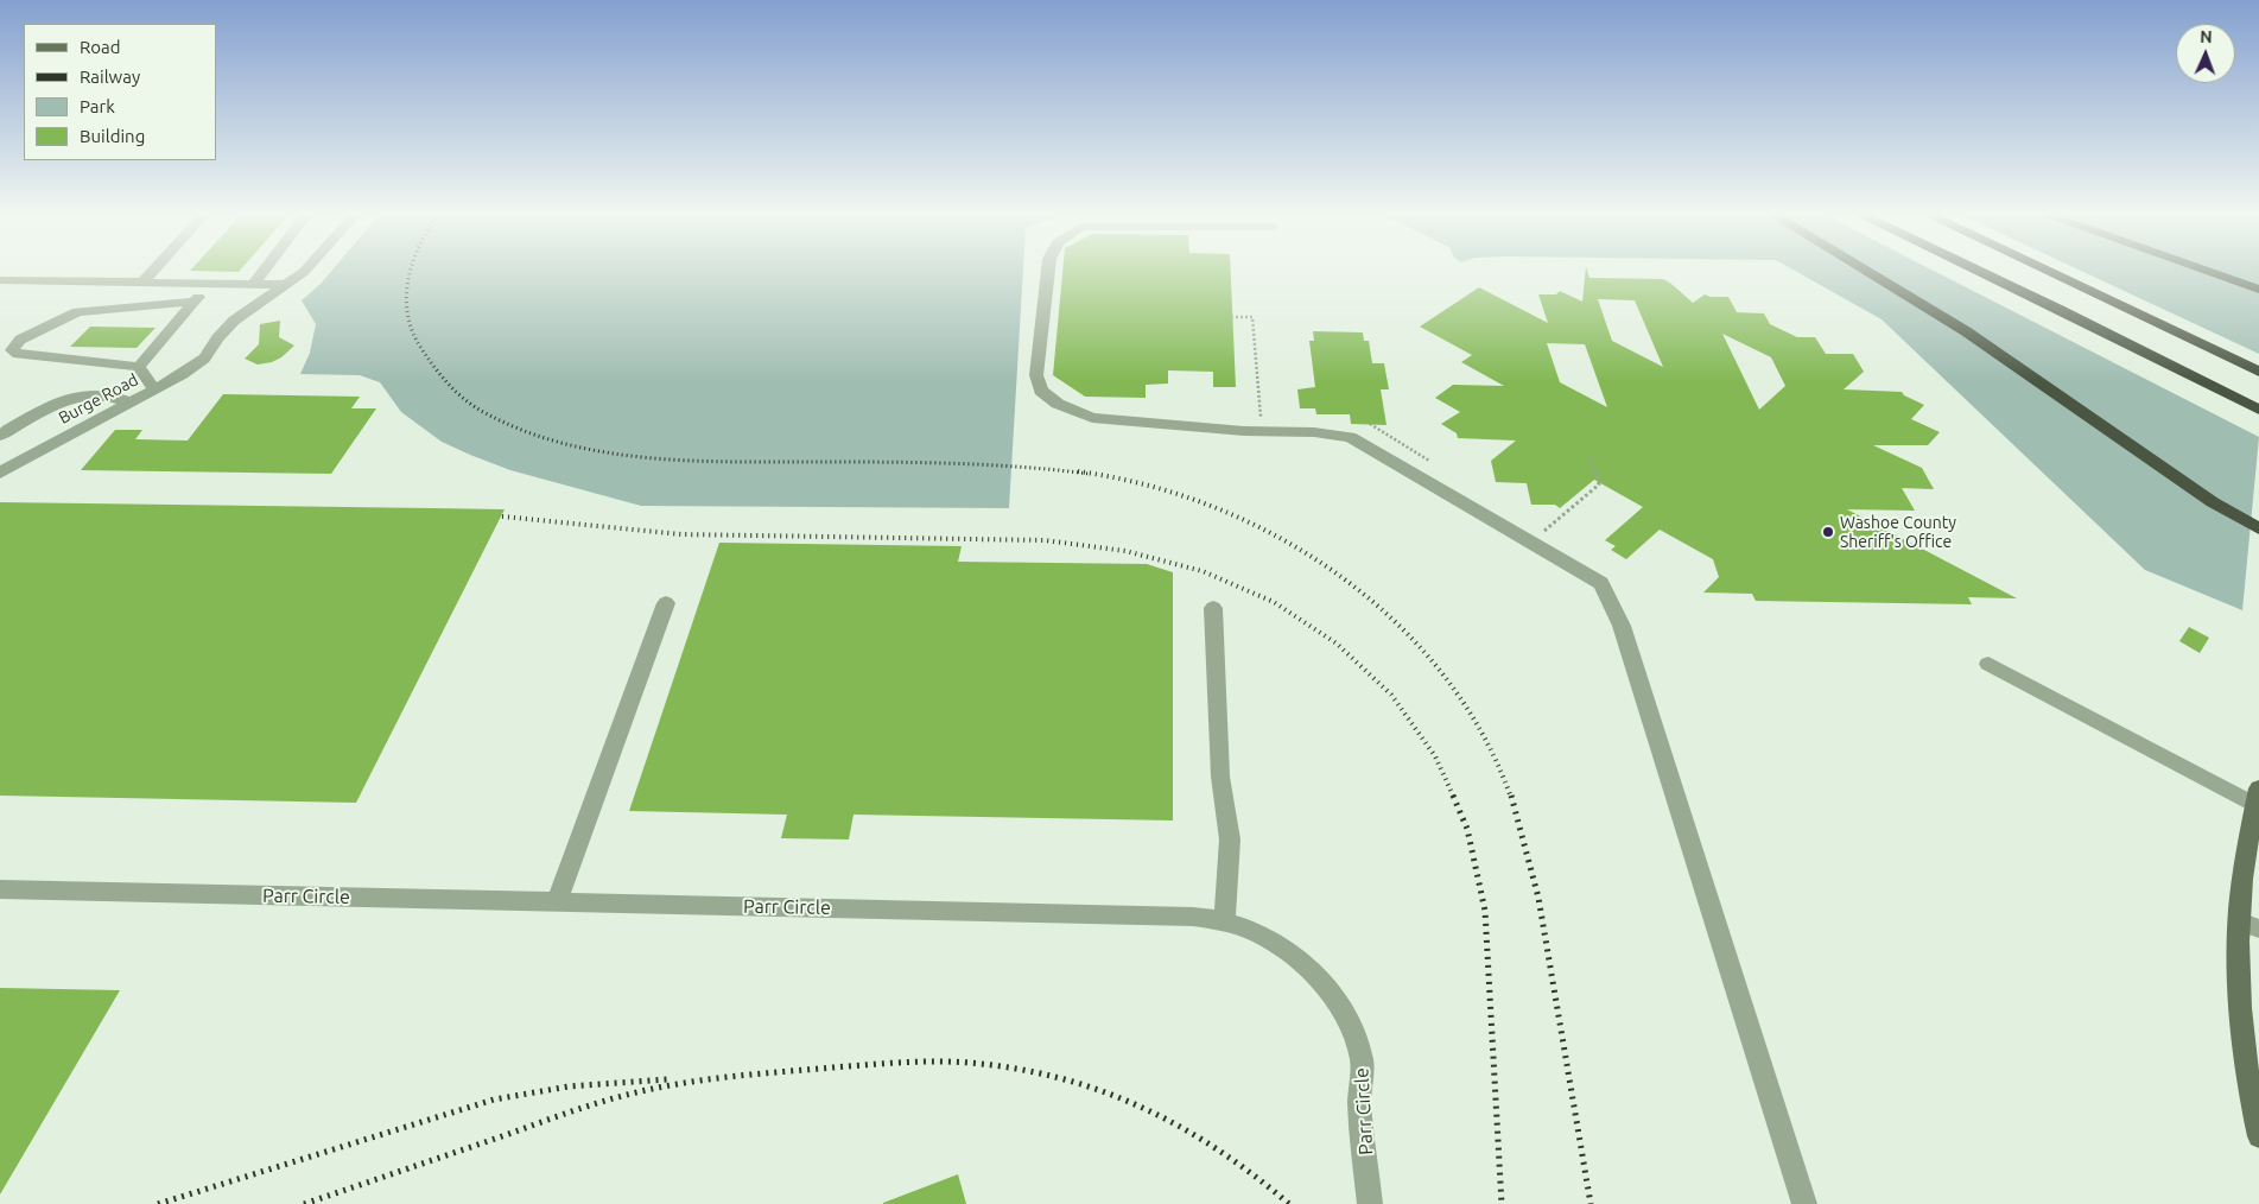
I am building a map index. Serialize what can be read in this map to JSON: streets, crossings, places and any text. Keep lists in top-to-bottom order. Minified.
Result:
{"streets":{"street":["Burge Road","Parr Circle"]},"places":["Washoe County Sheriff's Office"],"legend":["Road","Railway","Park","Building"],"north":"top"}
